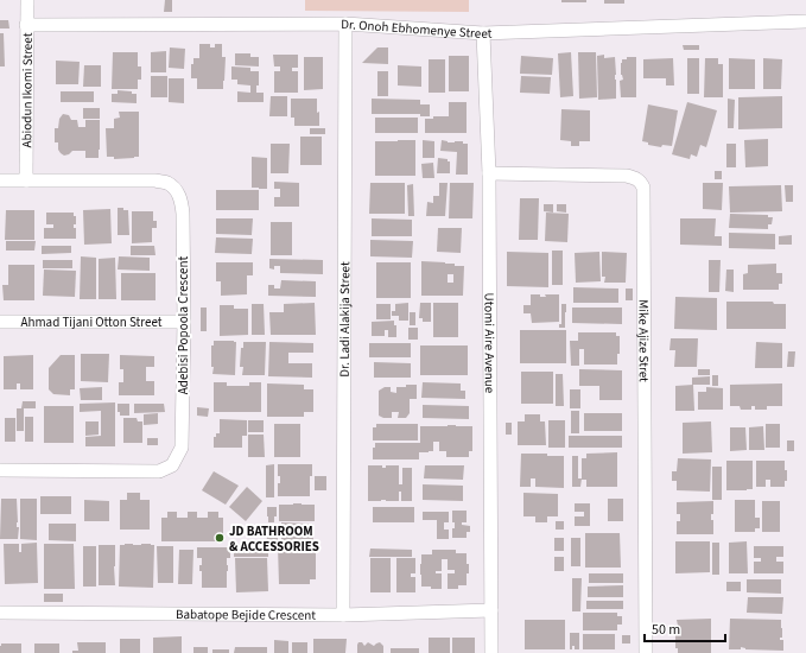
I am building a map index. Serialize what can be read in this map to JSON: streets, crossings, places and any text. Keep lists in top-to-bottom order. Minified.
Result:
{"streets":{"street":["Dr. Onoh Ebhomenye Street","Abiodun Ikomi Street","Dr. Ladi Alakija Street","Ahmad Tijani Otton Street","Adebisi Popoola Crescent","Mike Ajize Stret","Utomi Aire Avenue","Babatope Bejide Crescent"]},"crossings":[["Dr. Onoh Ebhomenye Street","Abiodun Ikomi Street"],["Dr. Onoh Ebhomenye Street","Dr. Ladi Alakija Street"],["Dr. Onoh Ebhomenye Street","Utomi Aire Avenue"],["Abiodun Ikomi Street","Adebisi Popoola Crescent"],["Dr. Ladi Alakija Street","Babatope Bejide Crescent"],["Ahmad Tijani Otton Street","Adebisi Popoola Crescent"],["Mike Ajize Stret","Utomi Aire Avenue"],["Utomi Aire Avenue","Babatope Bejide Crescent"]],"places":["JD BATHROOM & ACCESSORIES"],"scale_bar":"50 m"}
